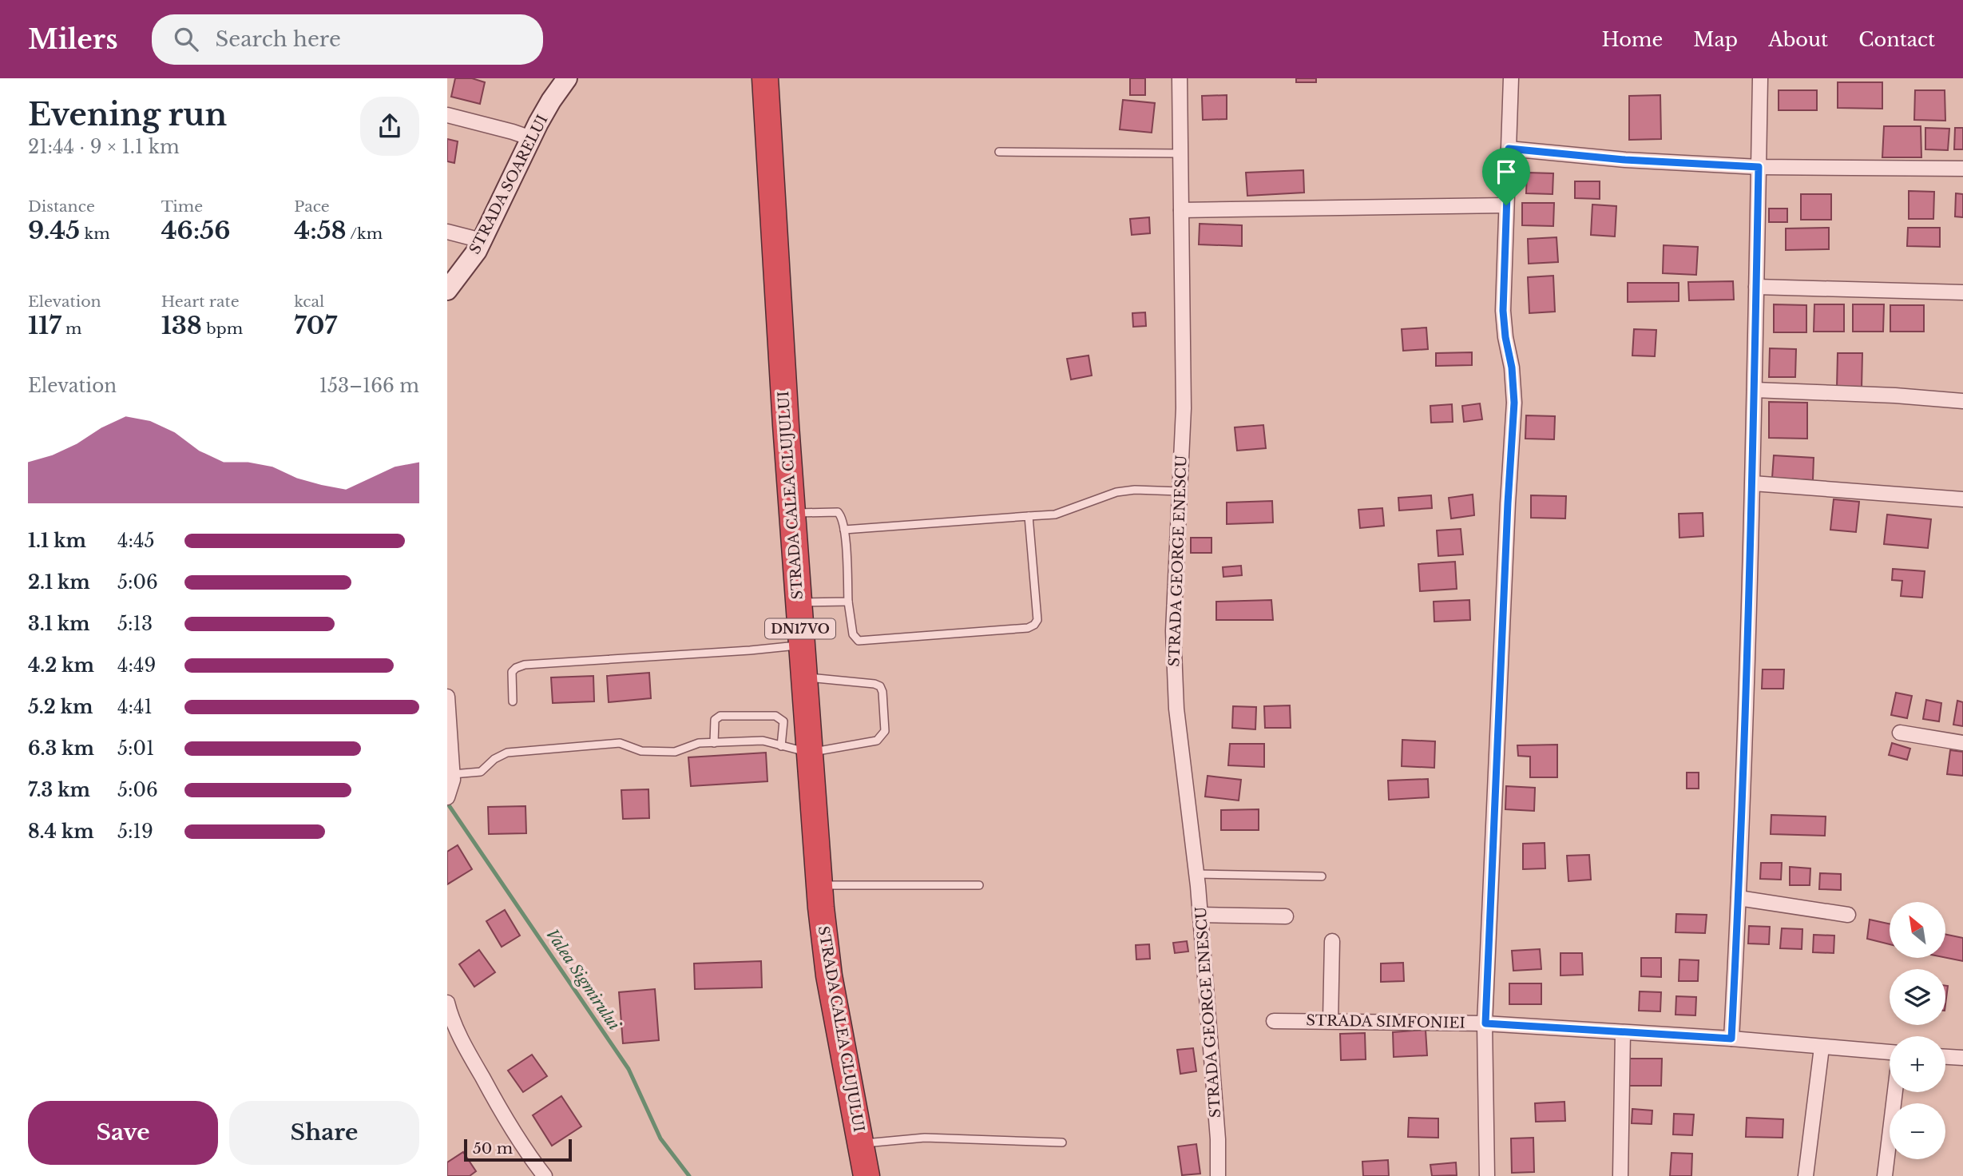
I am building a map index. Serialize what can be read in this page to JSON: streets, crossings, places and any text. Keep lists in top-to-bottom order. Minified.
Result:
{"streets":{"highway":["STRADA CALEA CLUJULUI","DN17VO"],"main road":["STRADA SOARELUI"],"street":["STRADA GEORGE ENESCU","STRADA SIMFONIEI"]},"water":["Valea Sigmirului"],"scale_bar":"50 m","north":"top left","page":{"header":"Milers","search":"Search here","nav":["Home","Map","About","Contact"],"heading":["Evening run","21:44 · 9 × 1.1 km"],"stats":[["Distance","9.45 km"],["Time","46:56"],["Pace","4:58 /km"],["Elevation","117 m"],["Heart rate","138 bpm"],["kcal","707"]],"chart":["Elevation","153–166 m"],"list":[{"name":"1.1 km","note":"4:45"},{"name":"2.1 km","note":"5:06"},{"name":"3.1 km","note":"5:13"},{"name":"4.2 km","note":"4:49"},{"name":"5.2 km","note":"4:41"},{"name":"6.3 km","note":"5:01"},{"name":"7.3 km","note":"5:06"},{"name":"8.4 km","note":"5:19"}],"map_buttons":["+","−"],"buttons":["Save","Share"],"scale":"50 m"}}
